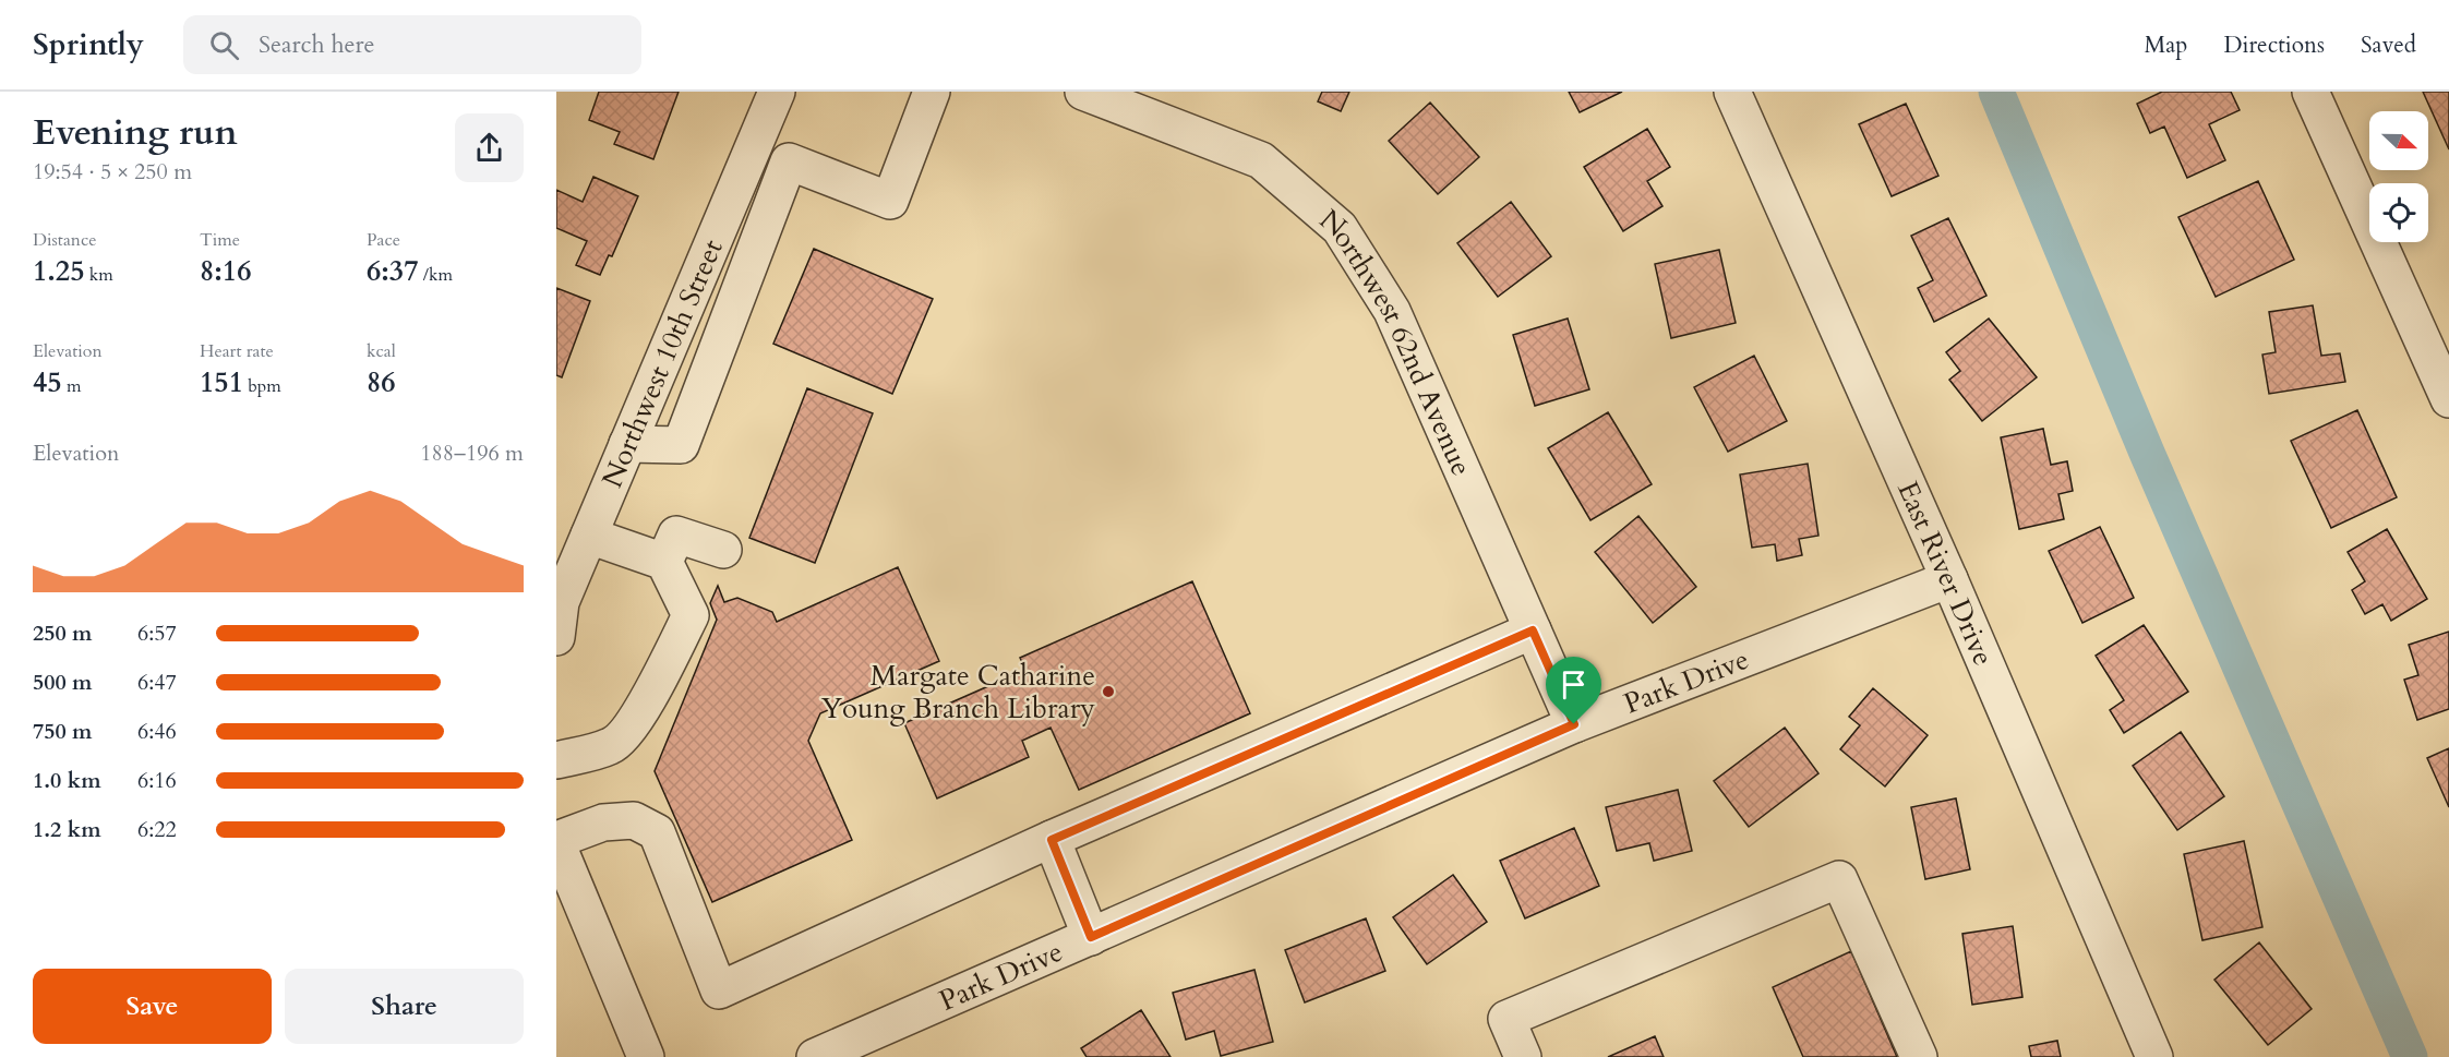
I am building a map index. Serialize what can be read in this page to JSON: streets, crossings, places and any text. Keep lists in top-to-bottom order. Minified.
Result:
{"streets":{"street":["Northwest 62nd Avenue","Northwest 10th Street","East River Drive","Park Drive"]},"crossings":[["Northwest 62nd Avenue","Park Drive"],["East River Drive","Park Drive"]],"places":["Margate Catharine Young Branch Library"],"north":"right","page":{"header":"Sprintly","search":"Search here","nav":["Map","Directions","Saved"],"heading":["Evening run","19:54 · 5 × 250 m"],"stats":[["Distance","1.25 km"],["Time","8:16"],["Pace","6:37 /km"],["Elevation","45 m"],["Heart rate","151 bpm"],["kcal","86"]],"chart":["Elevation","188–196 m"],"list":[{"name":"250 m","note":"6:57"},{"name":"500 m","note":"6:47"},{"name":"750 m","note":"6:46"},{"name":"1.0 km","note":"6:16"},{"name":"1.2 km","note":"6:22"}],"buttons":["Save","Share"]}}
